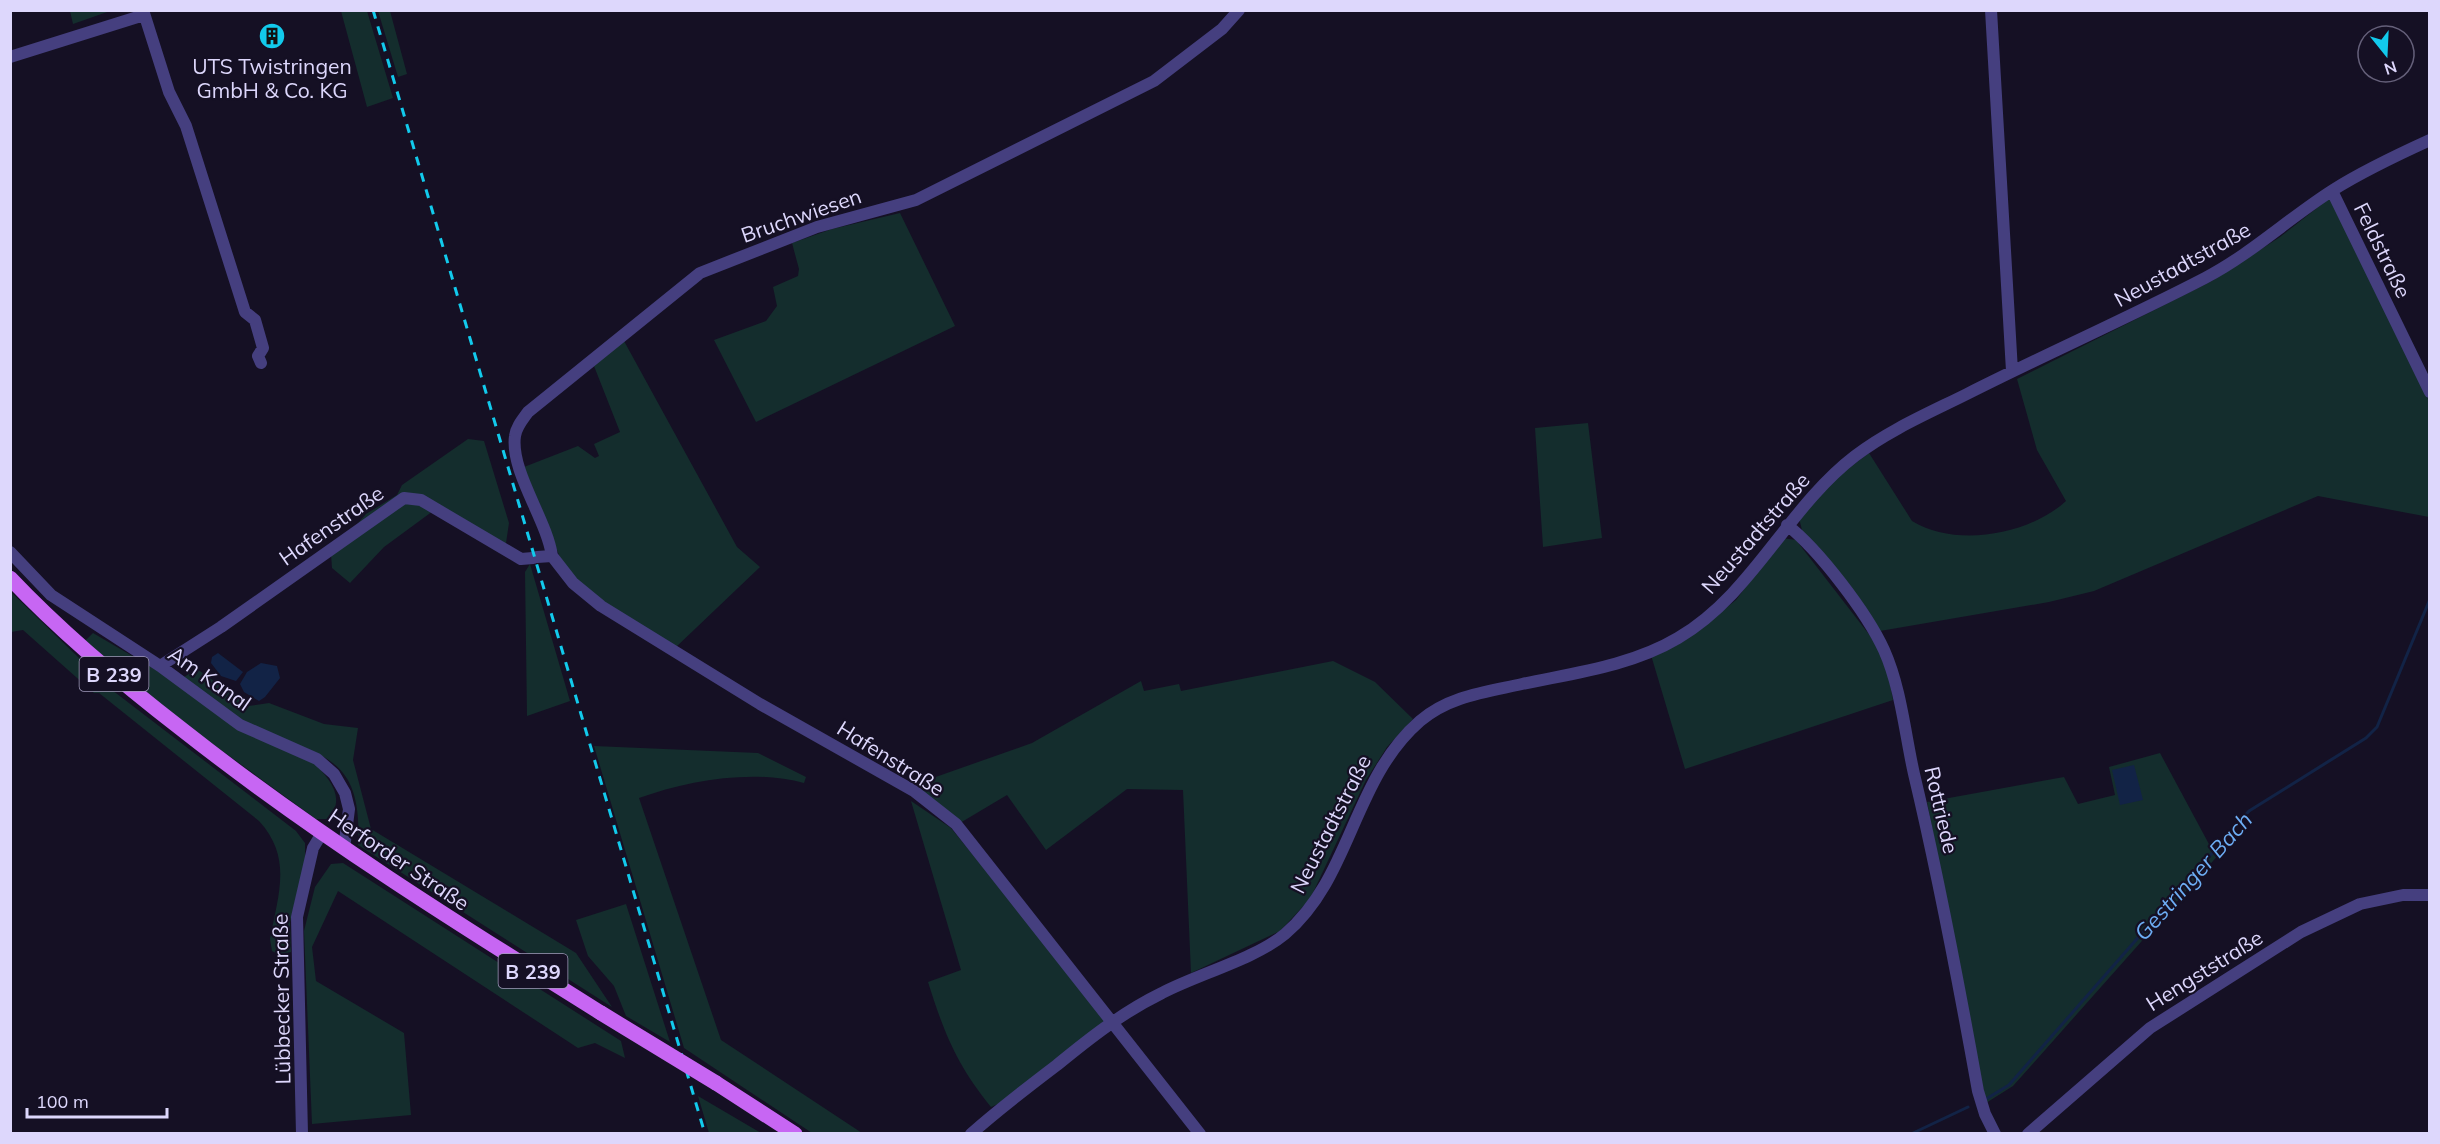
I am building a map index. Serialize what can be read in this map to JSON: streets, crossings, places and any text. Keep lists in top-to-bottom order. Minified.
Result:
{"streets":{"main road":["B 239","Herforder Straße"],"street":["Bruchwiesen","Feldstraße","Neustadtstraße","Hafenstraße","Am Kanal","Rottriede","Hengststraße","Lübbecker Straße"]},"crossings":[["Bruchwiesen","Hafenstraße"],["Feldstraße","Neustadtstraße"],["Neustadtstraße","Hafenstraße"],["Neustadtstraße","Rottriede"],["Hafenstraße","Am Kanal"],["Am Kanal","Herforder Straße"],["Herforder Straße","Lübbecker Straße"]],"water":["Gestringer Bach"],"places":{"building":["UTS Twistringen GmbH & Co. KG"]},"scale_bar":"100 m","north":"bottom"}
